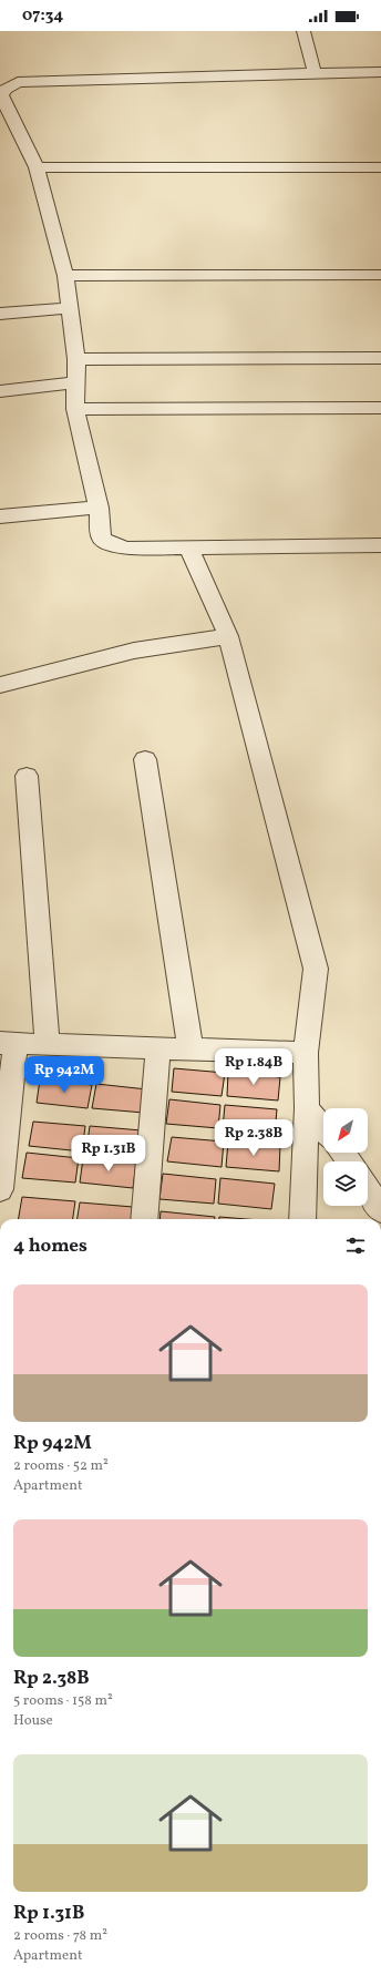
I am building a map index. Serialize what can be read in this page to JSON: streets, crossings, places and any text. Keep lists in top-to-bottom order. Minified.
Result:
{"north":"bottom left","page":{"status":"07:34","price":["Rp 1.84B","Rp 942M","Rp 2.38B","Rp 1.31B"],"heading":"4 homes","list":[{"name":"Rp 942M","note":"2 rooms · 52 m² · Apartment"},{"name":"Rp 2.38B","note":"5 rooms · 158 m² · House"},{"name":"Rp 1.31B","note":"2 rooms · 78 m² · Apartment"}]}}
